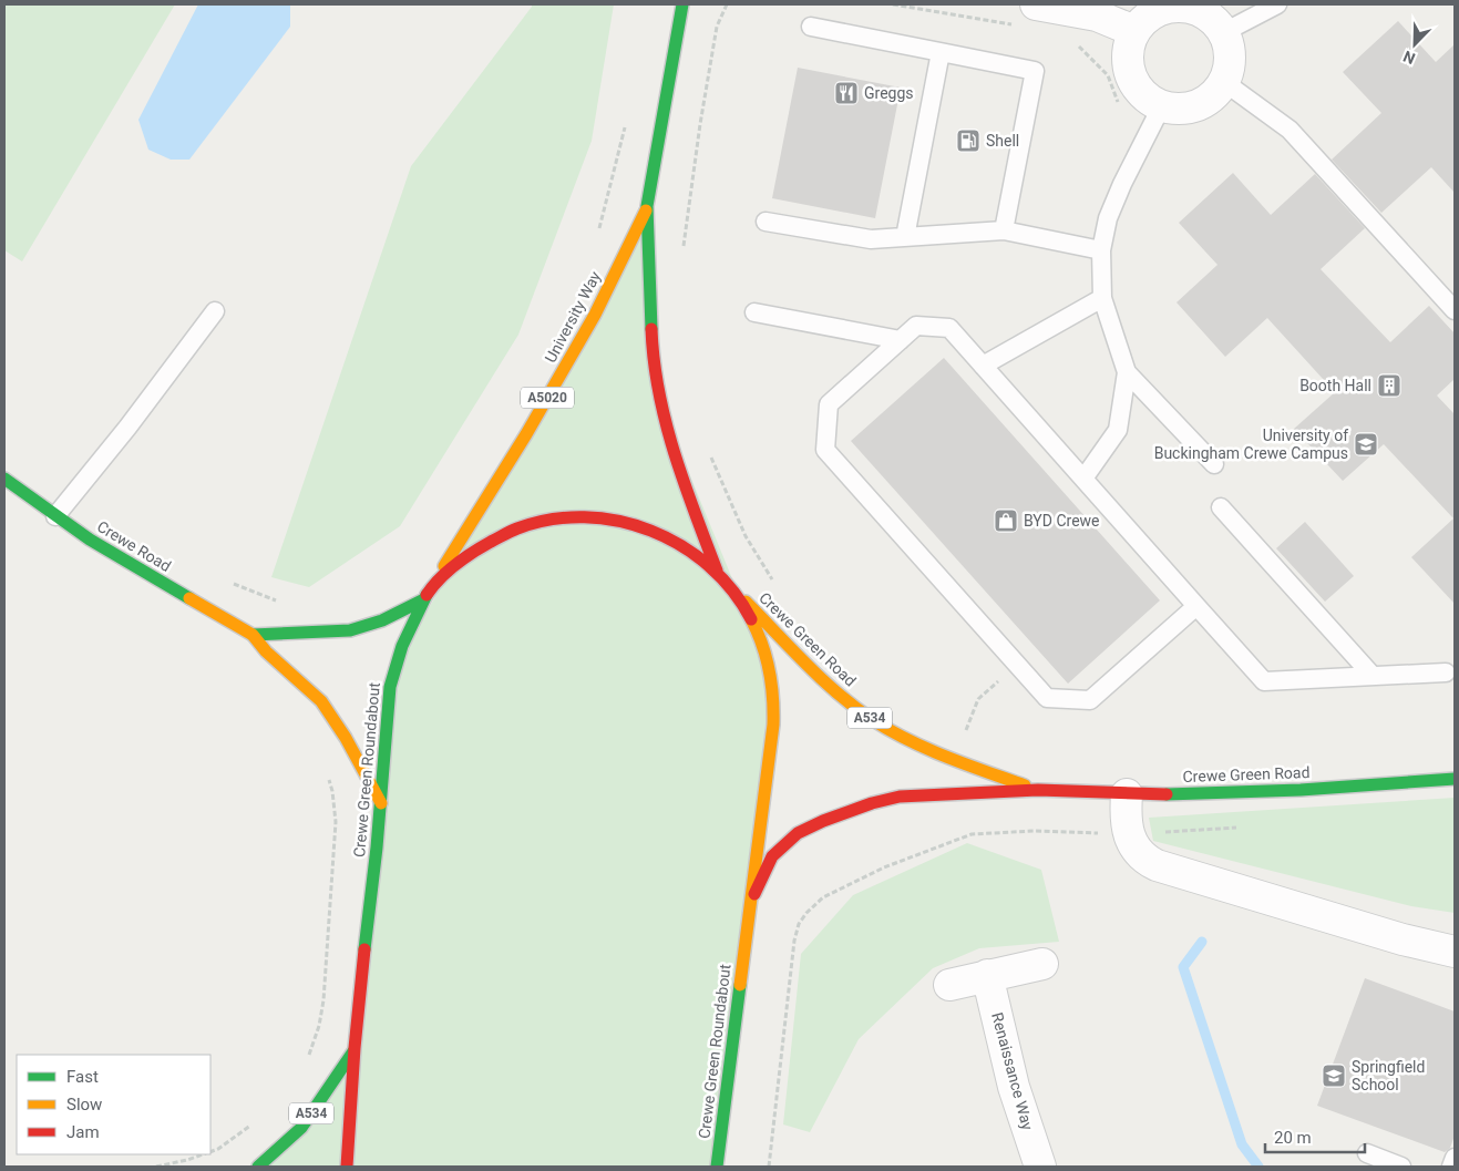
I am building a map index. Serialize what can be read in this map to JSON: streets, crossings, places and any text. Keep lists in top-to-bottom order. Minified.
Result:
{"streets":{"main road":["University Way","A5020","Crewe Road","Crewe Green Road","A534","Crewe Green Roundabout"],"street":["Renaissance Way"]},"crossings":[["University Way","Crewe Green Roundabout"],["Crewe Road","Crewe Green Roundabout"],["Crewe Green Road","Crewe Green Roundabout"],["A534","Crewe Green Roundabout"]],"places":{"restaurant":["Greggs"],"fuel station":["Shell"],"building":["Booth Hall"],"school or university":["University of Buckingham Crewe Campus","Springfield School"],"shop":["BYD Crewe"]},"legend":["Fast","Slow","Jam"],"scale_bar":"20 m","north":"bottom left"}
